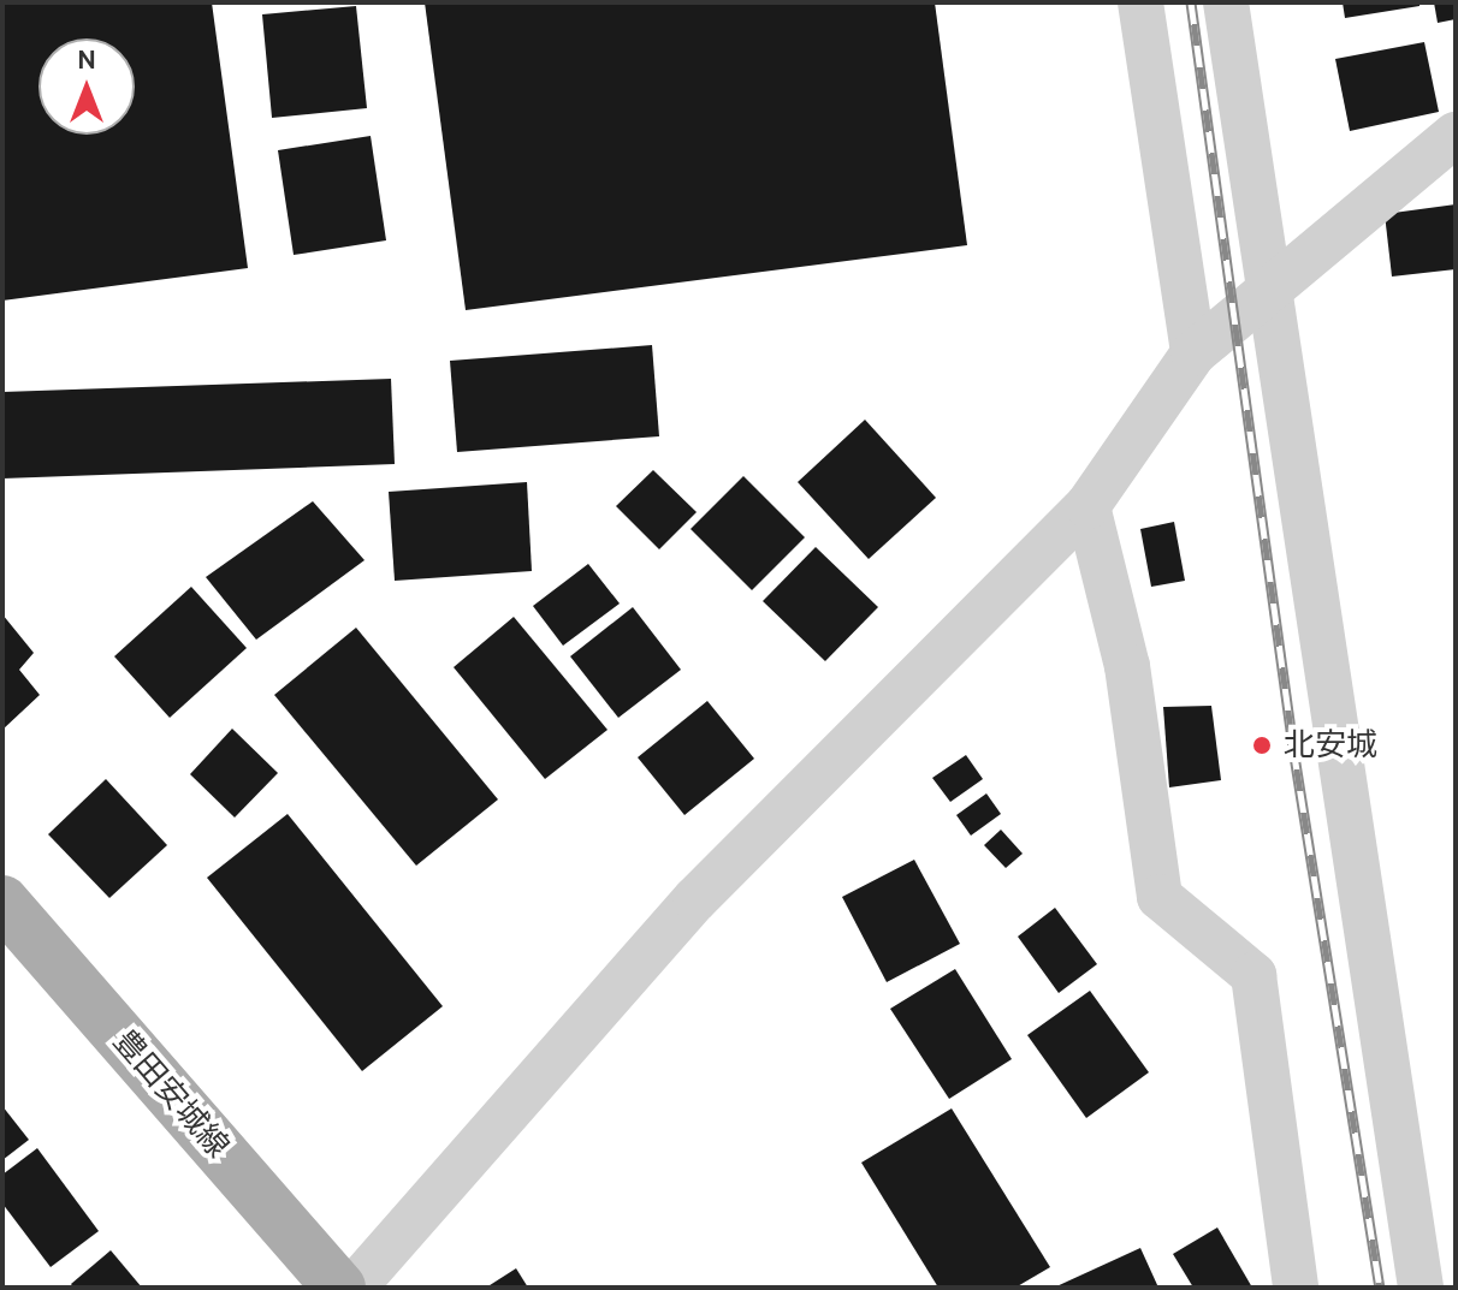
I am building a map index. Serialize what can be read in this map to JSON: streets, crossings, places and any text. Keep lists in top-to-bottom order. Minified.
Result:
{"streets":{"main road":["豊田安城線"]},"places":["北安城"],"north":"top"}
